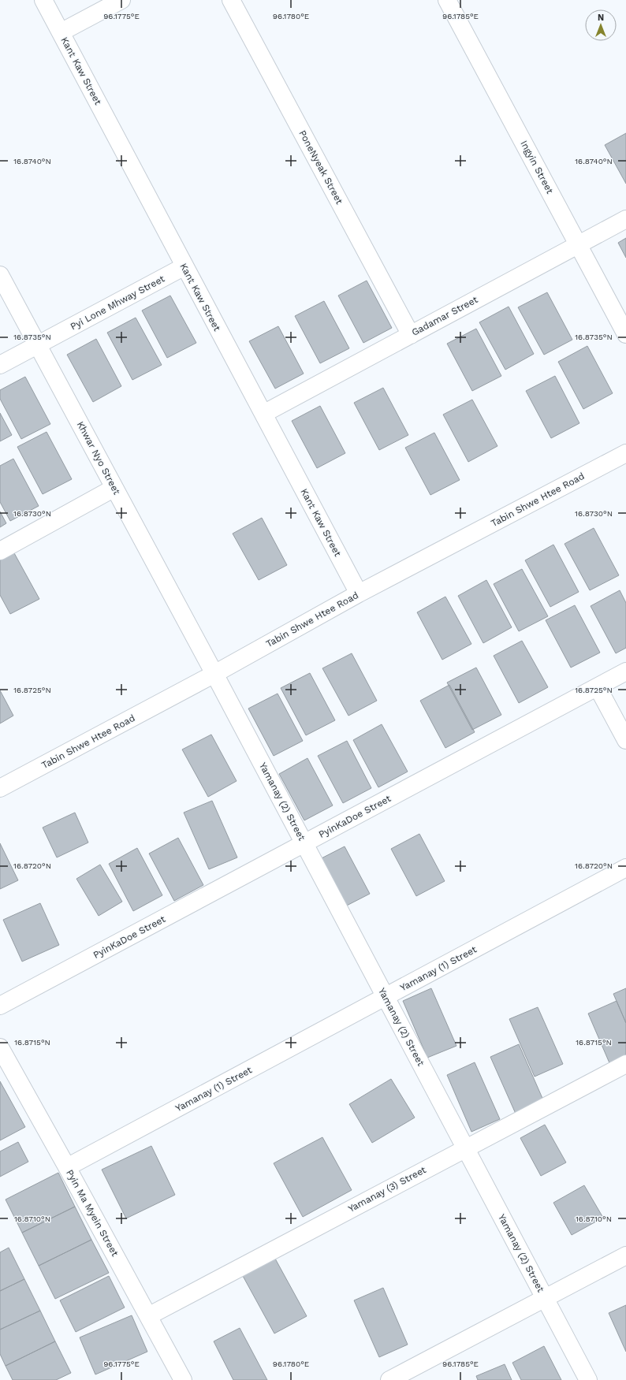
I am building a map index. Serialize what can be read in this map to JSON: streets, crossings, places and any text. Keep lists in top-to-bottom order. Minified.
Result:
{"streets":{"street":["Kant Kaw Street","PoneNyeak Street","Ingyin Street","Pyi Lone Mhway Street","Gadamar Street","Khwar Nyo Street","Tabin Shwe Htee Road","Yamanay (2) Street","PyinKaDoe Street","Yamanay (1) Street","Yamanay (3) Street","Pyin Ma Myein Street"]},"crossings":[["Kant Kaw Street","Pyi Lone Mhway Street"],["Kant Kaw Street","Gadamar Street"],["Kant Kaw Street","Tabin Shwe Htee Road"],["PoneNyeak Street","Gadamar Street"],["Ingyin Street","Gadamar Street"],["Pyi Lone Mhway Street","Khwar Nyo Street"],["Khwar Nyo Street","Tabin Shwe Htee Road"],["Khwar Nyo Street","Yamanay (2) Street"],["Tabin Shwe Htee Road","Yamanay (2) Street"],["Yamanay (2) Street","PyinKaDoe Street"],["Yamanay (2) Street","Yamanay (1) Street"],["Yamanay (2) Street","Yamanay (3) Street"],["Yamanay (1) Street","Pyin Ma Myein Street"],["Yamanay (3) Street","Pyin Ma Myein Street"]],"north":"top","coordinates":["96.1775°E","96.1780°E","96.1785°E","16.8740°N","16.8735°N","16.8730°N","16.8725°N","16.8720°N","16.8715°N","16.8710°N"]}
